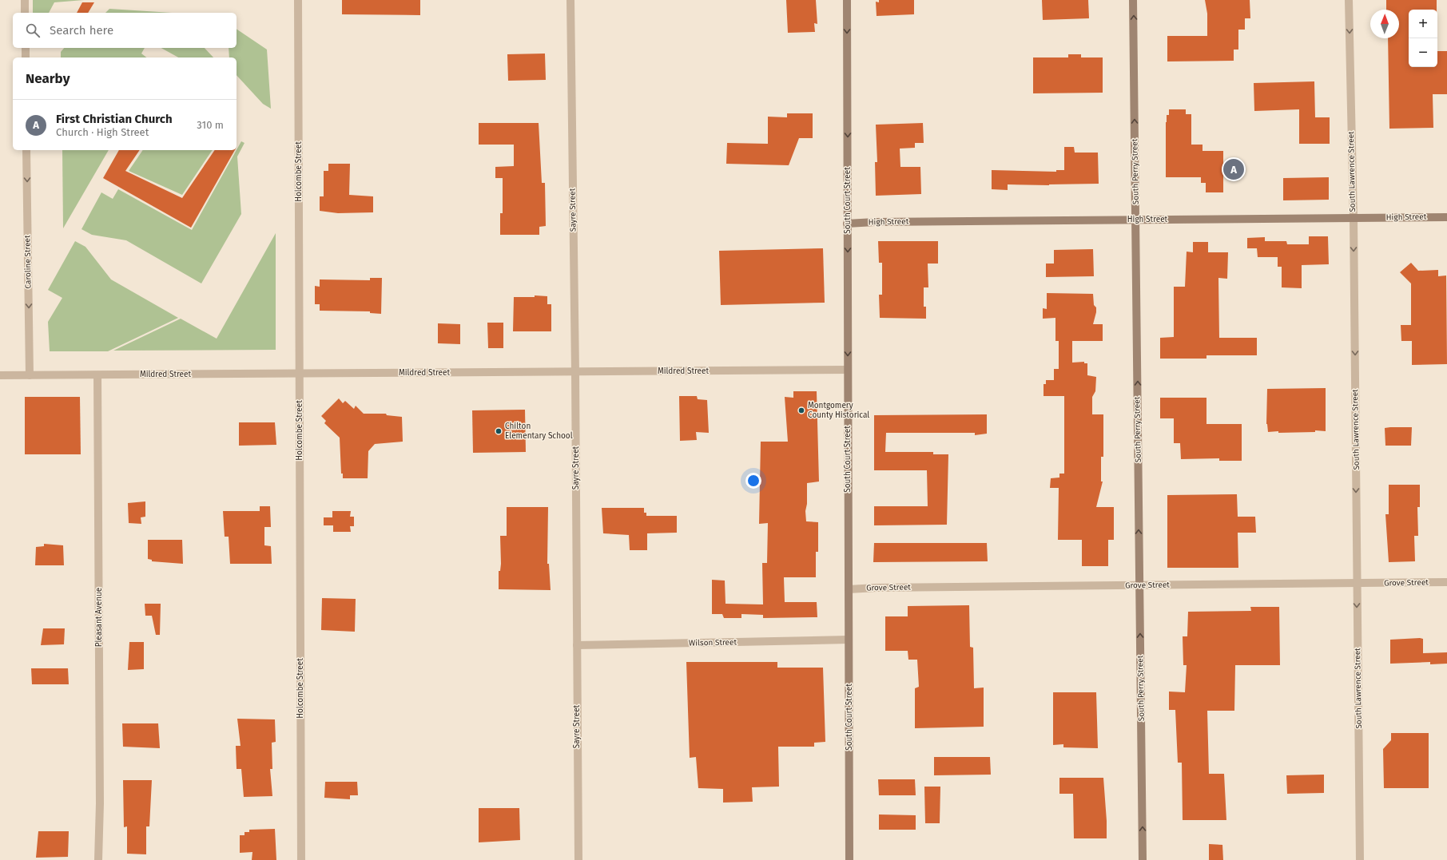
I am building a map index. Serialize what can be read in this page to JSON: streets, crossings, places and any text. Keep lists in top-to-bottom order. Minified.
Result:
{"streets":{"main road":["South Perry Street","South Court Street","High Street"],"street":["Holcombe Street","South Lawrence Street","Sayre Street","Caroline Street","Mildred Street","Grove Street","Pleasant Avenue","Wilson Street"]},"crossings":[["Holcombe Street","Mildred Street"],["South Perry Street","High Street"],["South Perry Street","Grove Street"],["South Lawrence Street","High Street"],["South Lawrence Street","Grove Street"],["South Court Street","High Street"],["South Court Street","Mildred Street"],["South Court Street","Grove Street"],["South Court Street","Wilson Street"],["Sayre Street","Mildred Street"],["Sayre Street","Wilson Street"],["Caroline Street","Mildred Street"],["Mildred Street","Pleasant Avenue"]],"one_way":["South Perry Street","South Lawrence Street","South Court Street","Caroline Street"],"places":["Montgomery County Historical","Chilton Elementary School"],"north":"top","page":{"map_buttons":["+","−"],"search":"Search here","heading":"Nearby","list":[{"mark":"A","name":"First Christian Church","note":"Church · High Street","value":"310 m"}],"pins":"A"}}
